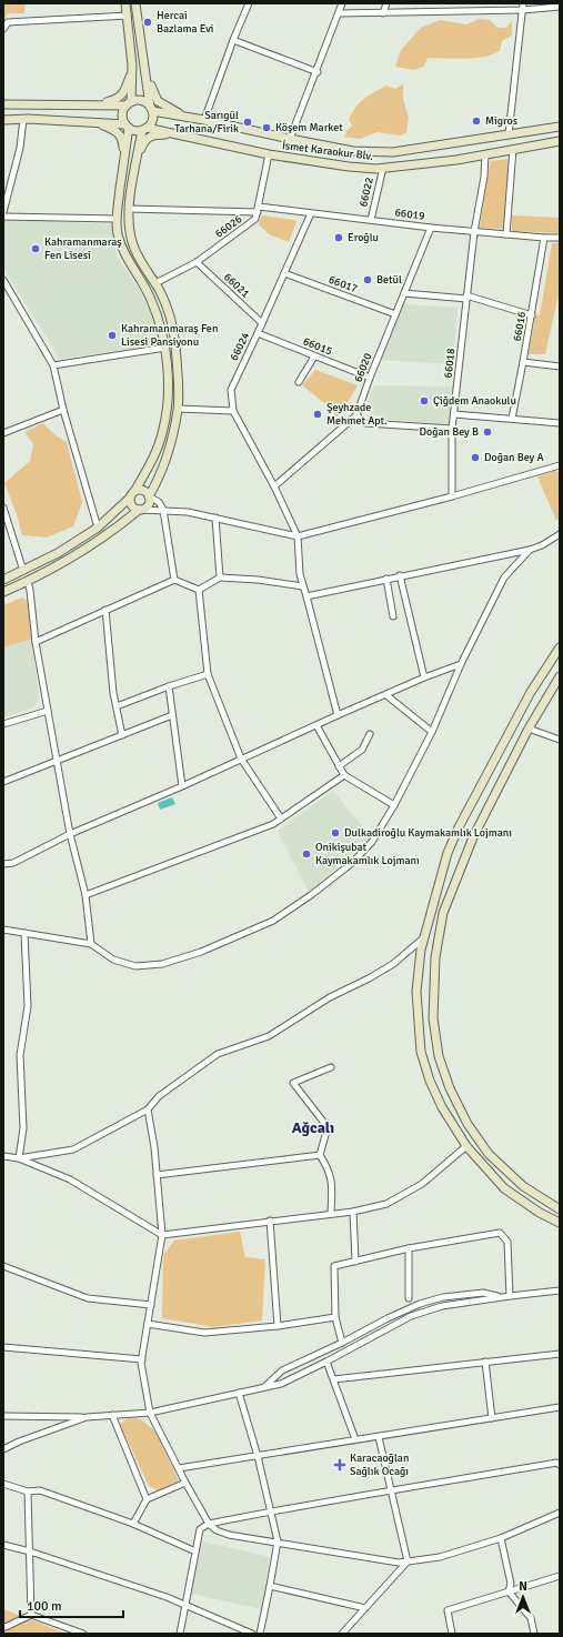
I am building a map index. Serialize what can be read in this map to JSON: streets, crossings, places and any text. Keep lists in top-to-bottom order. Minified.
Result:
{"streets":{"main road":["İsmet Karaokur Blv."],"street":["66022","66019","66026","66017","66021","66016","66024","66015","66018","66020"]},"crossings":[["İsmet Karaokur Blv.","66022"],["İsmet Karaokur Blv.","66018"],["66022","66019"],["66019","66026"],["66019","66016"],["66019","66024"],["66019","66018"],["66019","66020"],["66026","66021"],["66017","66024"],["66017","66020"],["66021","66024"],["66024","66015"],["66024","66020"],["66015","66020"]],"districts":["Ağcalı"],"places":{"other":["Hercai Bazlama Evi","Migros","Sarıgül Tarhana/Firik","Köşem Market","Eroğlu","Kahramanmaraş Fen Lisesi","Betül","Kahramanmaraş Fen Lisesi Pansiyonu","Çiğdem Anaokulu","Şeyhzade Mehmet Apt.","Doğan Bey B","Doğan Bey A","Dulkadiroğlu Kaymakamlık Lojmanı","Onikişubat Kaymakamlık Lojmanı"],"health":["Karacaoğlan Sağlık Ocağı"]},"scale_bar":"100 m","north":"top"}
